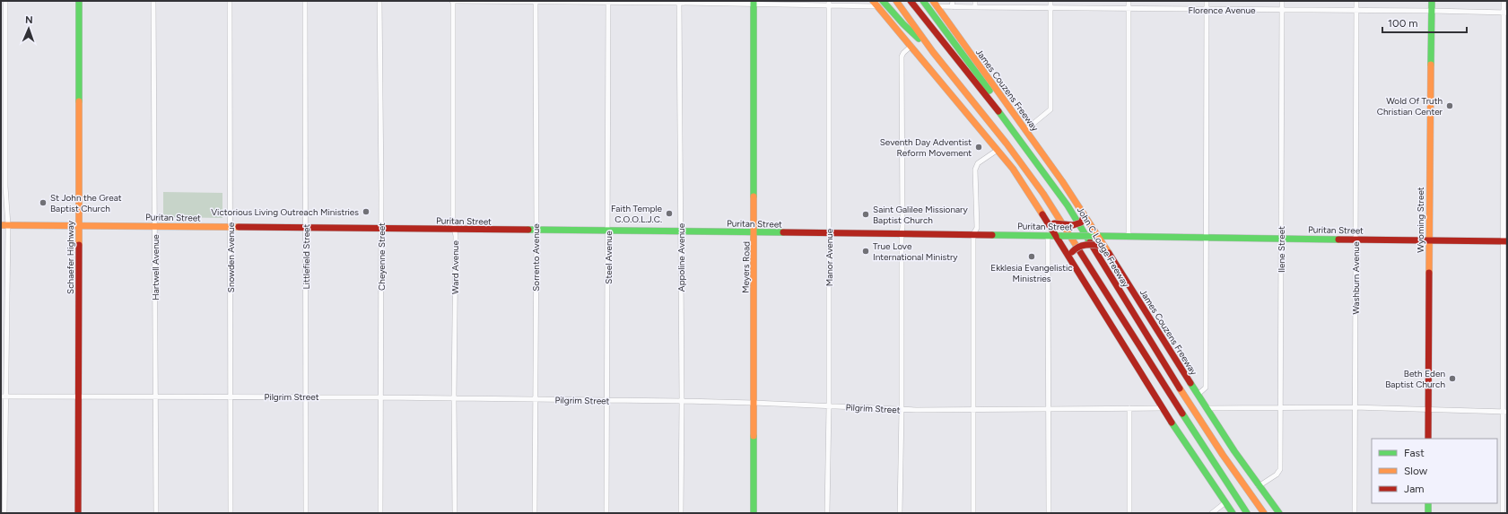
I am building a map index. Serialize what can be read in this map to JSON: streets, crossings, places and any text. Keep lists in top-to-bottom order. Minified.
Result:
{"streets":{"main road":["James Couzens Freeway","Puritan Street","Wyoming Street","John C Lodge Freeway","Schaefer Highway","Meyers Road"],"street":["Florence Avenue","Ilene Street","Littlefield Street","Cheyenne Street","Snowden Avenue","Sorrento Avenue","Steel Avenue","Appoline Avenue","Manor Avenue","Hartwell Avenue","Ward Avenue","Washburn Avenue","Pilgrim Street"]},"crossings":[["Florence Avenue","James Couzens Freeway"],["Florence Avenue","Wyoming Street"],["Florence Avenue","Ilene Street"],["Florence Avenue","Washburn Avenue"],["James Couzens Freeway","Puritan Street"],["James Couzens Freeway","Ilene Street"],["Puritan Street","Wyoming Street"],["Puritan Street","Ilene Street"],["Puritan Street","Littlefield Street"],["Puritan Street","Cheyenne Street"],["Puritan Street","Schaefer Highway"],["Puritan Street","Snowden Avenue"],["Puritan Street","Sorrento Avenue"],["Puritan Street","Steel Avenue"],["Puritan Street","Appoline Avenue"],["Puritan Street","Manor Avenue"],["Puritan Street","Hartwell Avenue"],["Puritan Street","Ward Avenue"],["Puritan Street","Meyers Road"],["Puritan Street","Washburn Avenue"],["Littlefield Street","Pilgrim Street"],["Cheyenne Street","Pilgrim Street"],["Schaefer Highway","Pilgrim Street"],["Snowden Avenue","Pilgrim Street"],["Sorrento Avenue","Pilgrim Street"],["Steel Avenue","Pilgrim Street"],["Appoline Avenue","Pilgrim Street"],["Manor Avenue","Pilgrim Street"],["Hartwell Avenue","Pilgrim Street"],["Ward Avenue","Pilgrim Street"],["Meyers Road","Pilgrim Street"]],"places":["Wold Of Truth Christian Center","Seventh Day Adventist Reform Movement","St John the Great Baptist Church","Victorious Living Outreach Ministries","Faith Temple C.O.O.L.J.C.","Saint Galilee Missionary Baptist Church","True Love International Ministry","Ekklesia Evangelistic Ministries","Beth Eden Baptist Church"],"legend":["Fast","Slow","Jam"],"scale_bar":"100 m","north":"top"}
